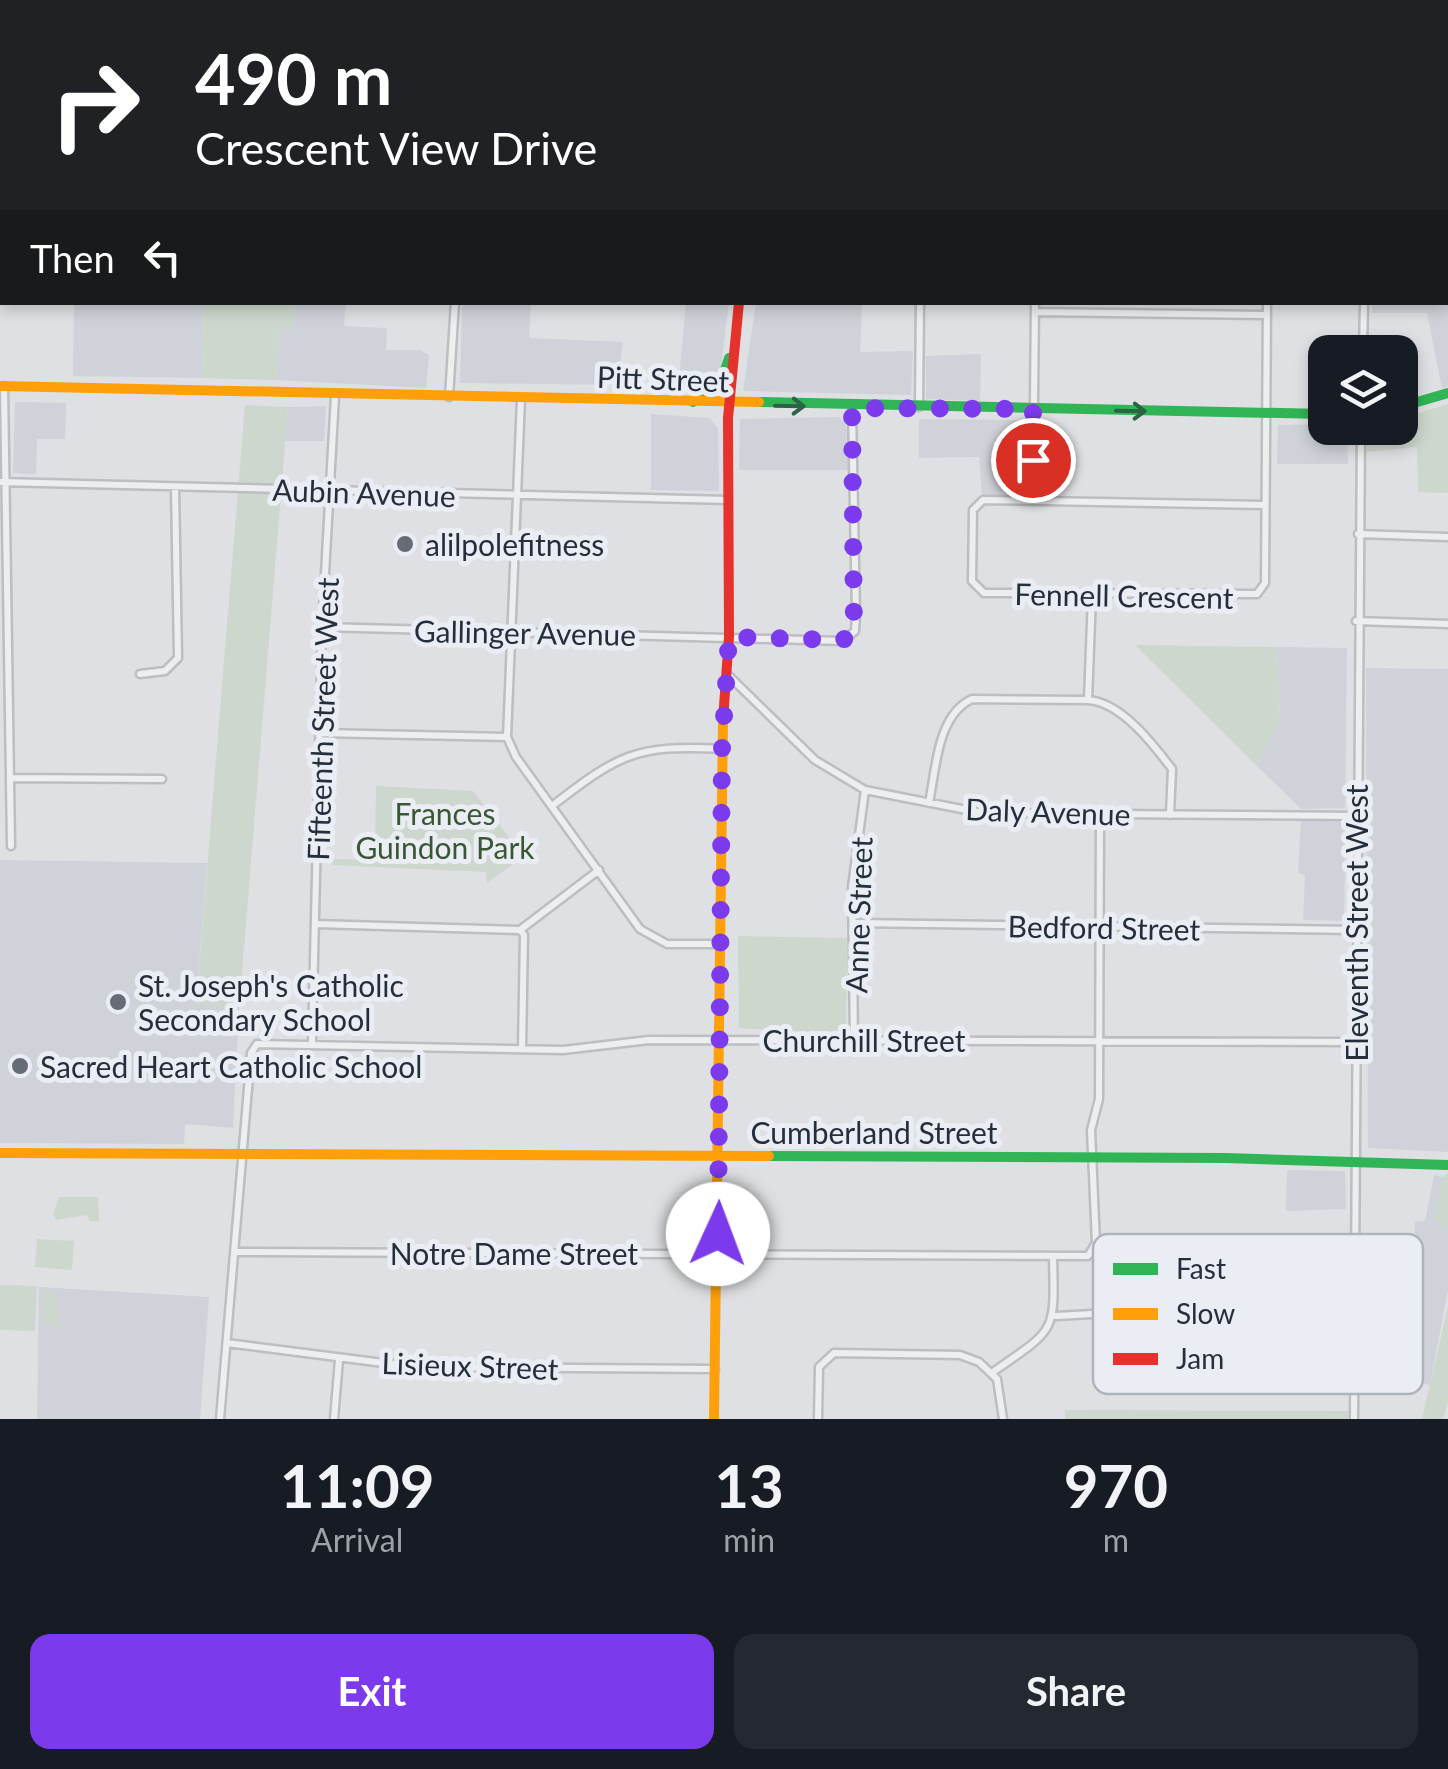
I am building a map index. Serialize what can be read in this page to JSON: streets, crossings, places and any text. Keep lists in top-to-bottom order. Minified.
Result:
{"streets":{"street":["Pitt Street","Aubin Avenue","Fennell Crescent","Gallinger Avenue","Fifteenth Street West","Daly Avenue","Anne Street","Eleventh Street West","Bedford Street","Churchill Street","Cumberland Street","Notre Dame Street","Lisieux Street"]},"crossings":[["Pitt Street","Fennell Crescent"],["Pitt Street","Gallinger Avenue"],["Pitt Street","Fifteenth Street West"],["Aubin Avenue","Fifteenth Street West"],["Gallinger Avenue","Fifteenth Street West"],["Fifteenth Street West","Churchill Street"],["Daly Avenue","Anne Street"],["Daly Avenue","Eleventh Street West"],["Anne Street","Bedford Street"],["Anne Street","Churchill Street"],["Eleventh Street West","Bedford Street"],["Eleventh Street West","Churchill Street"],["Eleventh Street West","Cumberland Street"],["Churchill Street","Cumberland Street"],["Cumberland Street","Notre Dame Street"]],"parks":["Frances Guindon Park"],"places":["alilpolefitness","St. Joseph's Catholic Secondary School","Sacred Heart Catholic School"],"legend":["Fast","Slow","Jam"],"page":{"turn":["490 m","Crescent View Drive"],"then":"Then","eta":["11:09","Arrival","13","min","970","m"],"buttons":["Exit","Share"]}}
